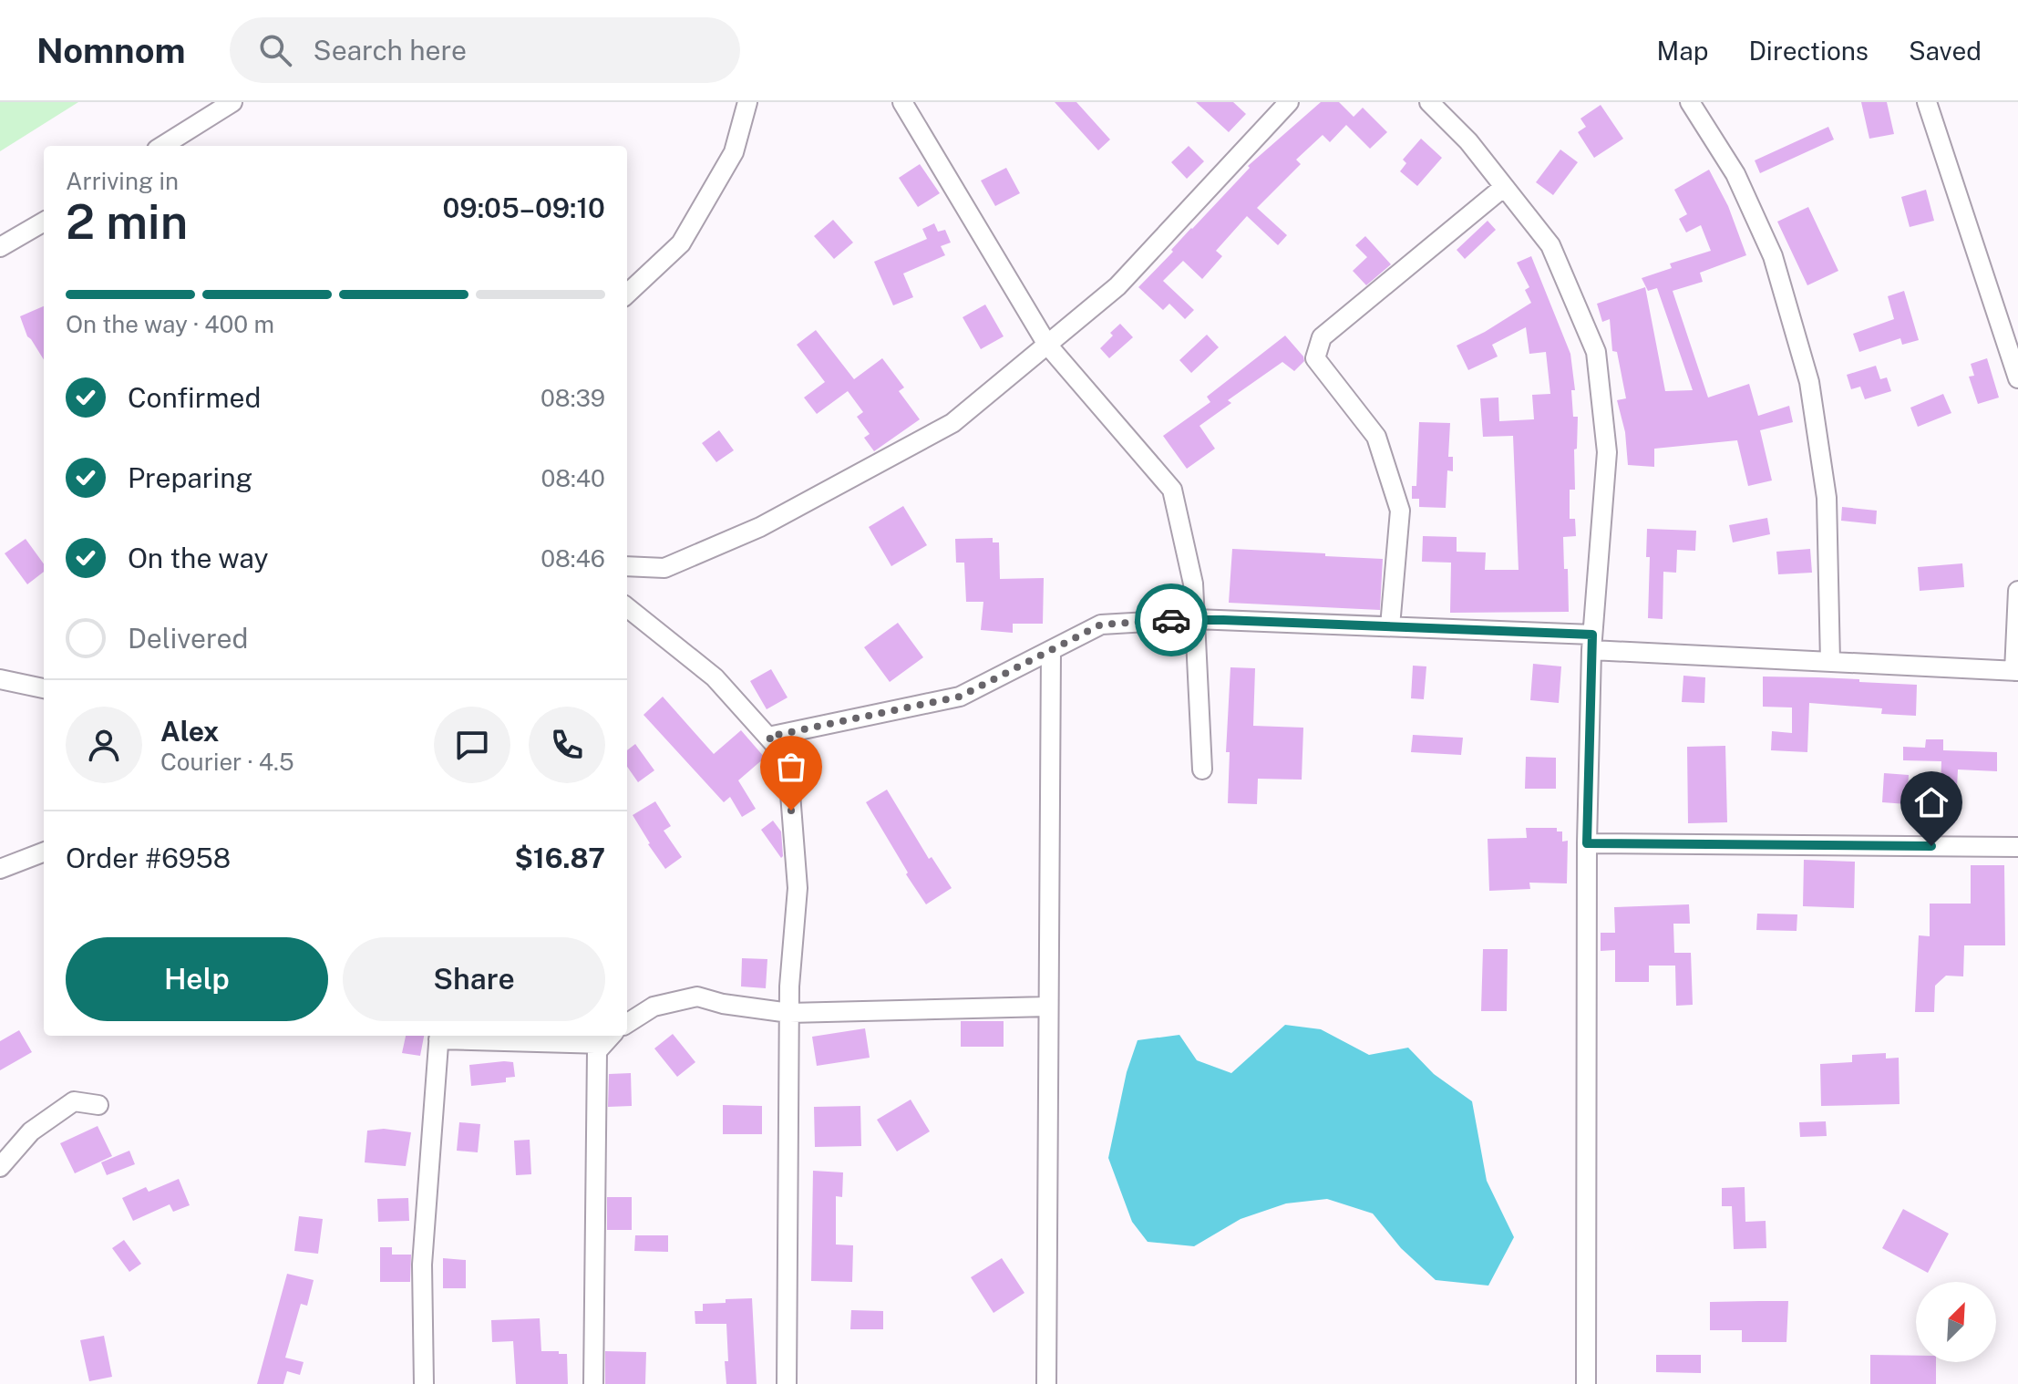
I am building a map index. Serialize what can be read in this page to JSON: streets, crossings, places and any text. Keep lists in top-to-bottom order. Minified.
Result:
{"north":"top right","page":{"header":"Nomnom","search":"Search here","nav":["Map","Directions","Saved"],"heading":["2 min","Arriving in","09:05–09:10"],"panel":["Alex","Courier · 4.5","Order #6958","$16.87"],"bar":"On the way · 400 m","list":[["Confirmed","08:39"],["Preparing","08:40"],["On the way","08:46"],"Delivered"],"buttons":["Help","Share"]}}
